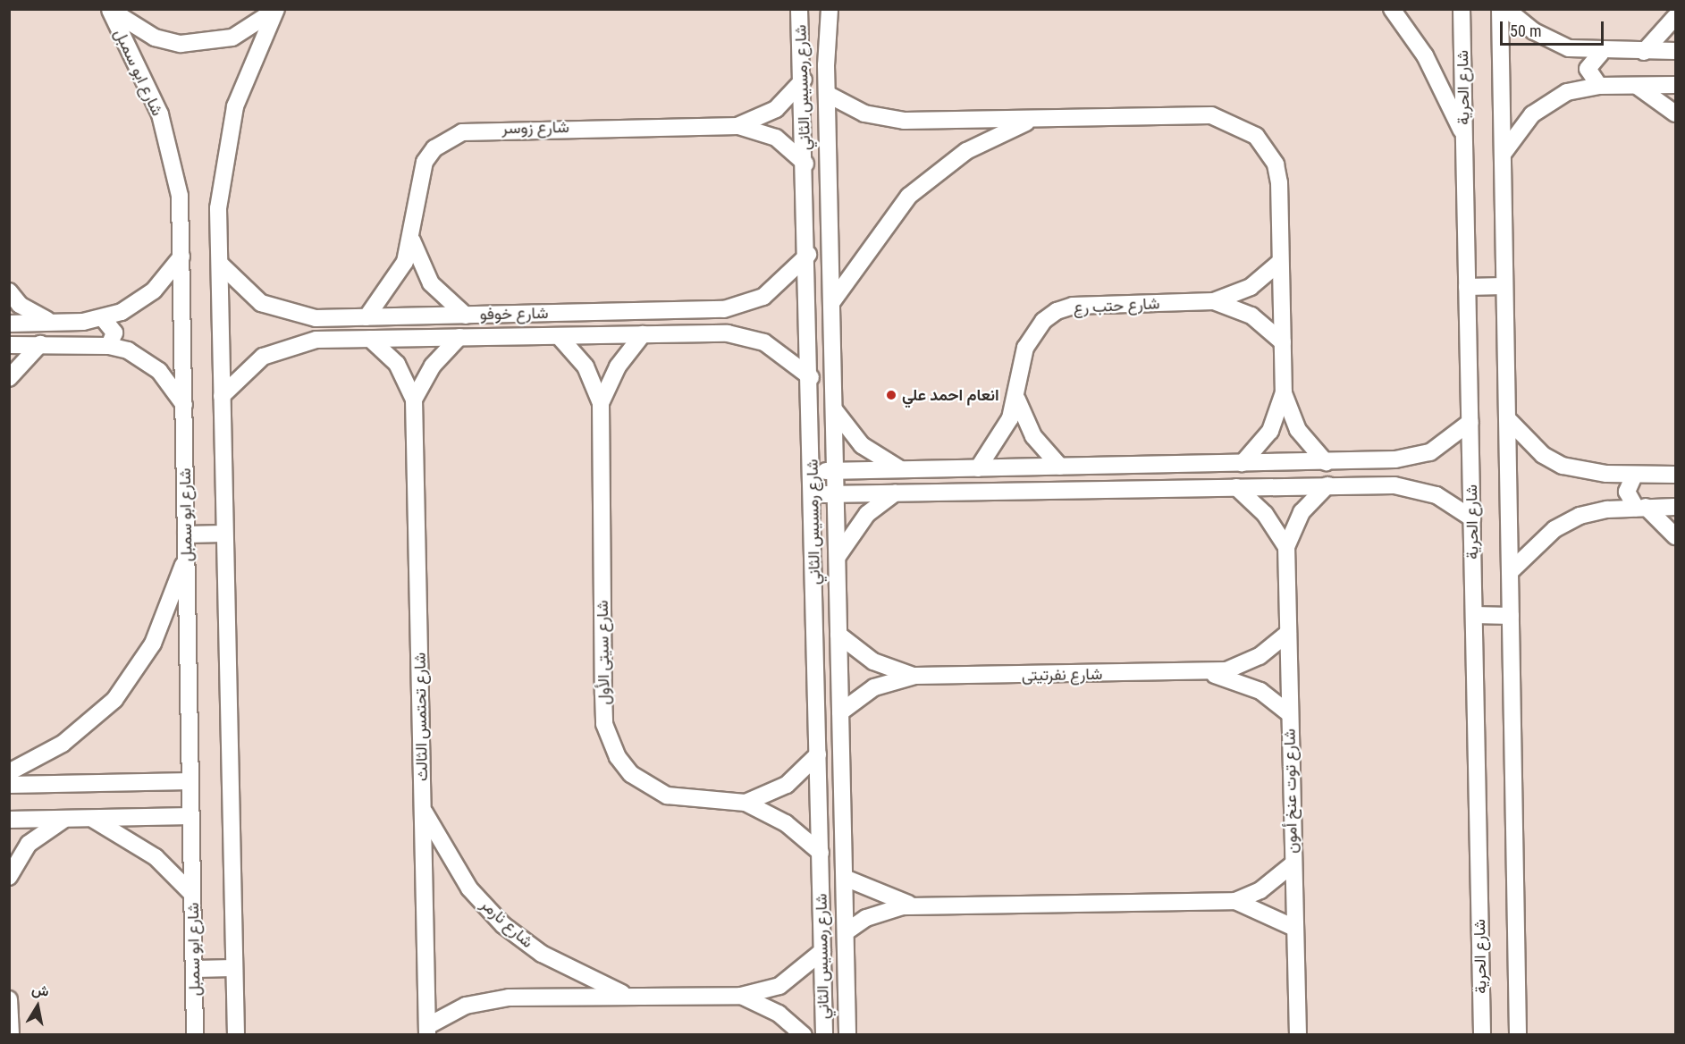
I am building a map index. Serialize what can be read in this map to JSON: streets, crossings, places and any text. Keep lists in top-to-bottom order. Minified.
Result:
{"streets":{"street":["شارع ابو سمبل","شارع رمسيس الثاني","شارع الحرية","شارع زوسر","شارع حتب رع","شارع خوفو","شارع سيتى الأول","شارع نفرتيتى","شارع تحتمس الثالث","شارع توت عنخ أمون","شارع نارمر"]},"crossings":[["شارع رمسيس الثاني","شارع زوسر"],["شارع رمسيس الثاني","شارع خوفو"],["شارع رمسيس الثاني","شارع سيتى الأول"],["شارع رمسيس الثاني","شارع نفرتيتى"],["شارع رمسيس الثاني","شارع نارمر"],["شارع زوسر","شارع خوفو"],["شارع خوفو","شارع سيتى الأول"],["شارع خوفو","شارع تحتمس الثالث"],["شارع نفرتيتى","شارع توت عنخ أمون"],["شارع تحتمس الثالث","شارع نارمر"]],"places":["انعام احمد علي"],"scale_bar":"50 m","north":"top"}
